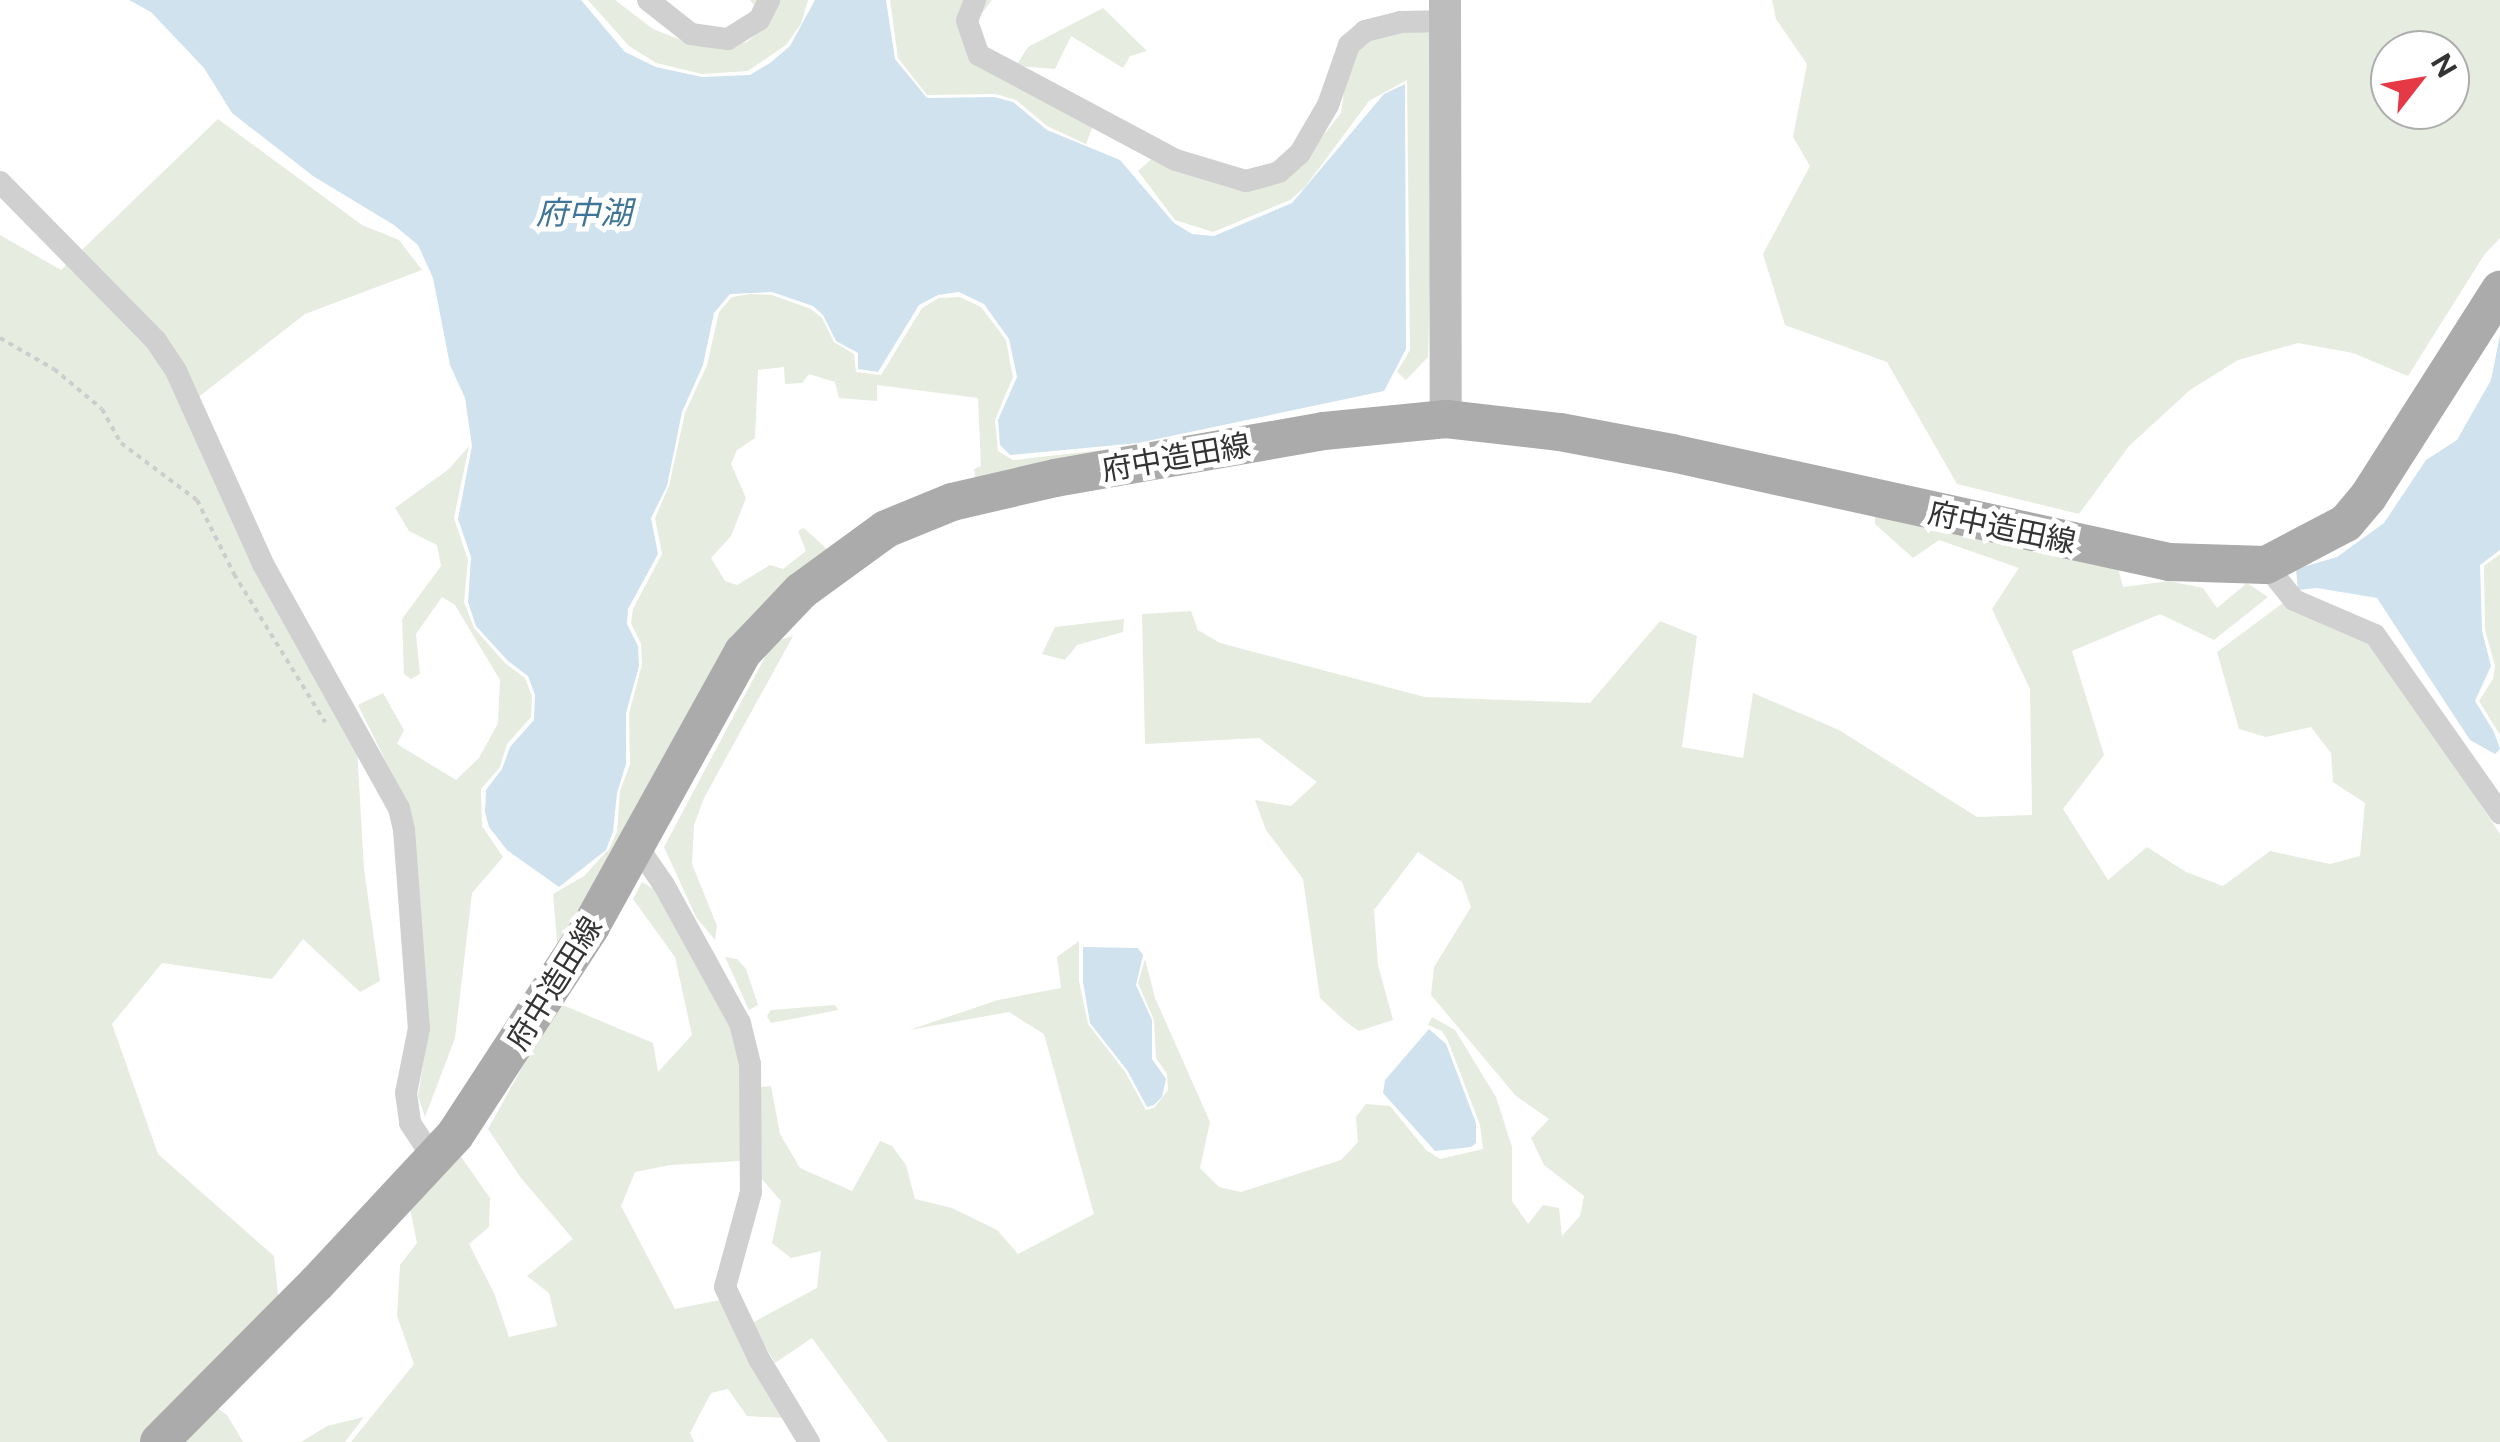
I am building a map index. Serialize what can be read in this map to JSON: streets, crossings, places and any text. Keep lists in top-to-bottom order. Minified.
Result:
{"streets":{"main road":["府中造田線"]},"water":["府中湖"],"north":"top right"}
